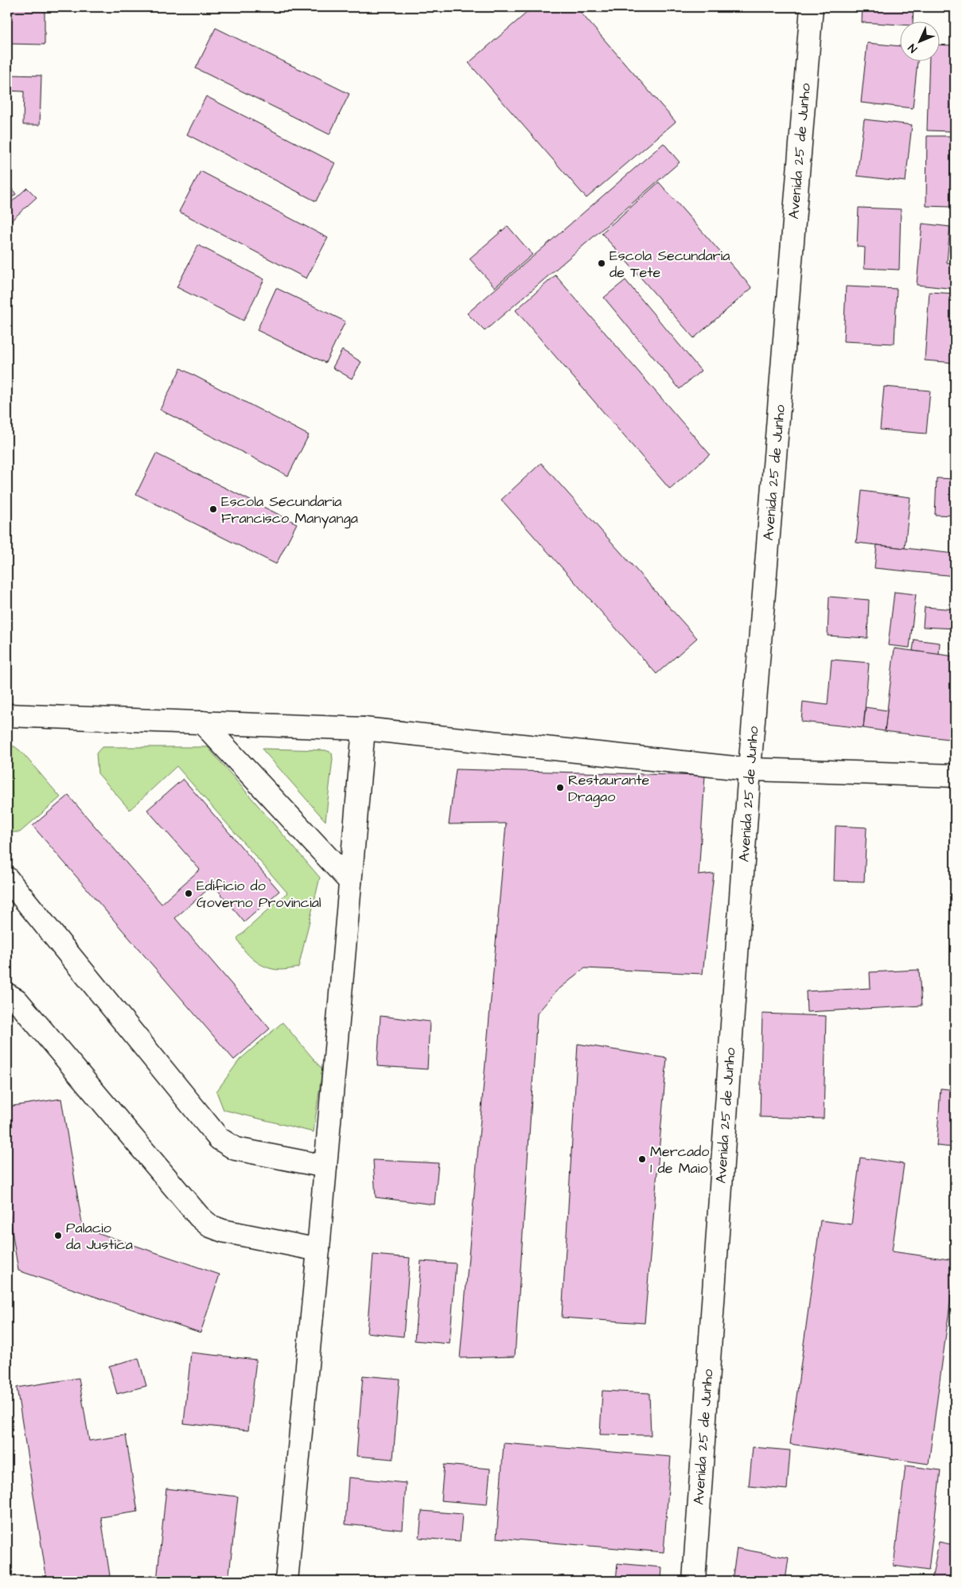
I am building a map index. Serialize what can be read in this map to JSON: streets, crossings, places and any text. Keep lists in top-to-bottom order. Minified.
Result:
{"streets":{"street":["Avenida 25 de Junho"]},"places":["Escola Secundaria de Tete","Escola Secundaria Francisco Manyanga","Restaurante Dragao","Edificio do Governo Provincial","Mercado 1 de Maio","Palacio da Justica"],"north":"bottom left"}
